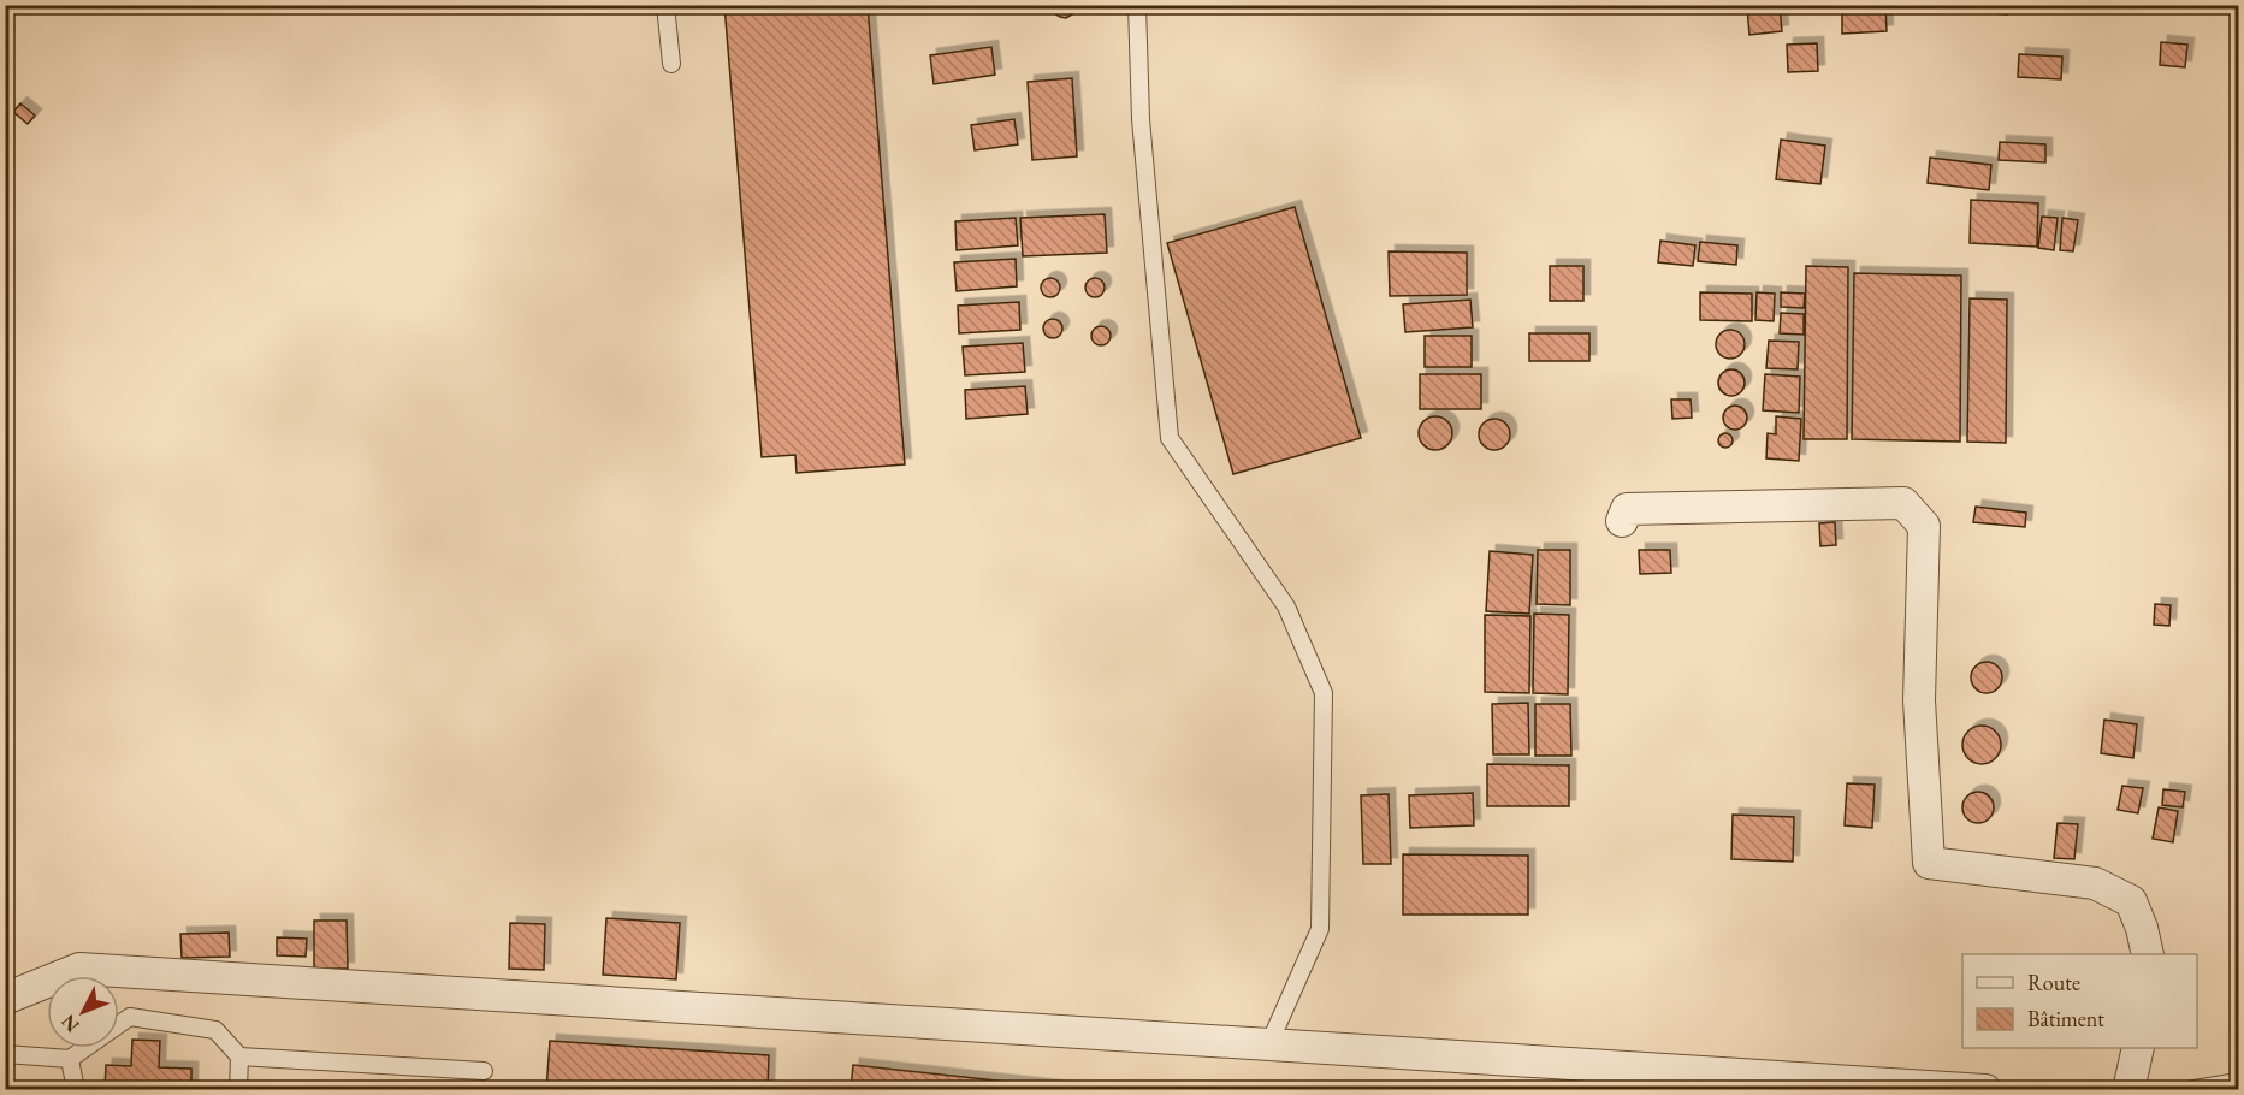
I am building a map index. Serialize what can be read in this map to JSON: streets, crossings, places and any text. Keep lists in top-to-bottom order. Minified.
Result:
{"legend":["Route","Bâtiment"],"north":"bottom left"}
